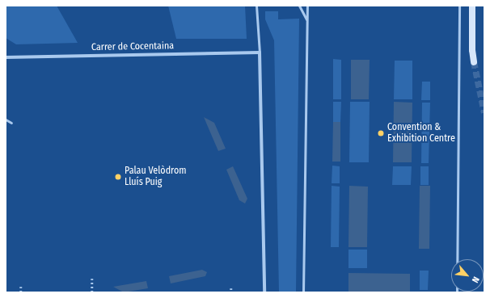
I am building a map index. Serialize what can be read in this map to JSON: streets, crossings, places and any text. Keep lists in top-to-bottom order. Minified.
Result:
{"streets":{"street":["Carrer de Cocentaina"]},"places":["Convention & Exhibition Centre","Palau Velòdrom Lluís Puig"],"north":"bottom right"}
